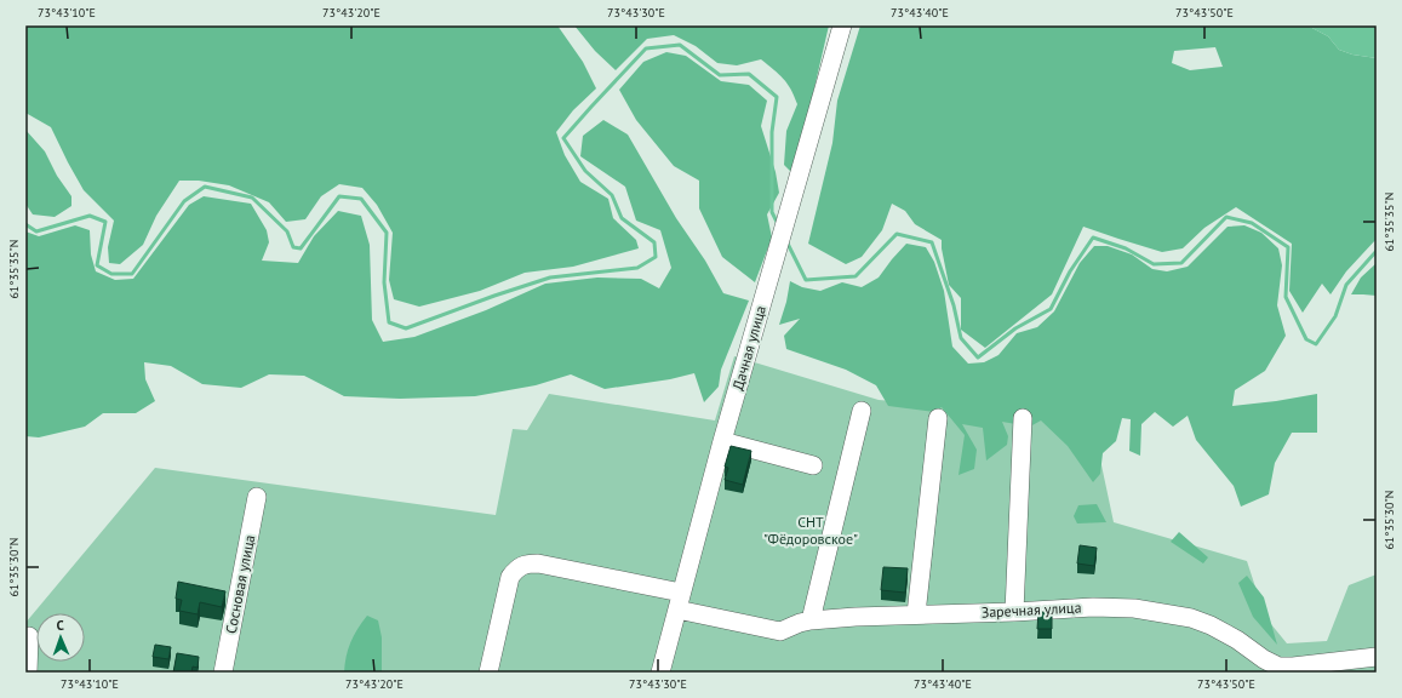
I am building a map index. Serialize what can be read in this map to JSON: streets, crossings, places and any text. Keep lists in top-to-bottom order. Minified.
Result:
{"streets":{"street":["Дачная улица","Сосновая улица","Заречная улица"]},"crossings":[["Дачная улица","Заречная улица"]],"parks":["СНТ \"Фёдоровское\""],"north":"top","coordinates":["73°43'10\"E","73°43'20\"E","73°43'30\"E","73°43'40\"E","73°43'50\"E","61°35'35\"N","61°35'30\"N"]}
